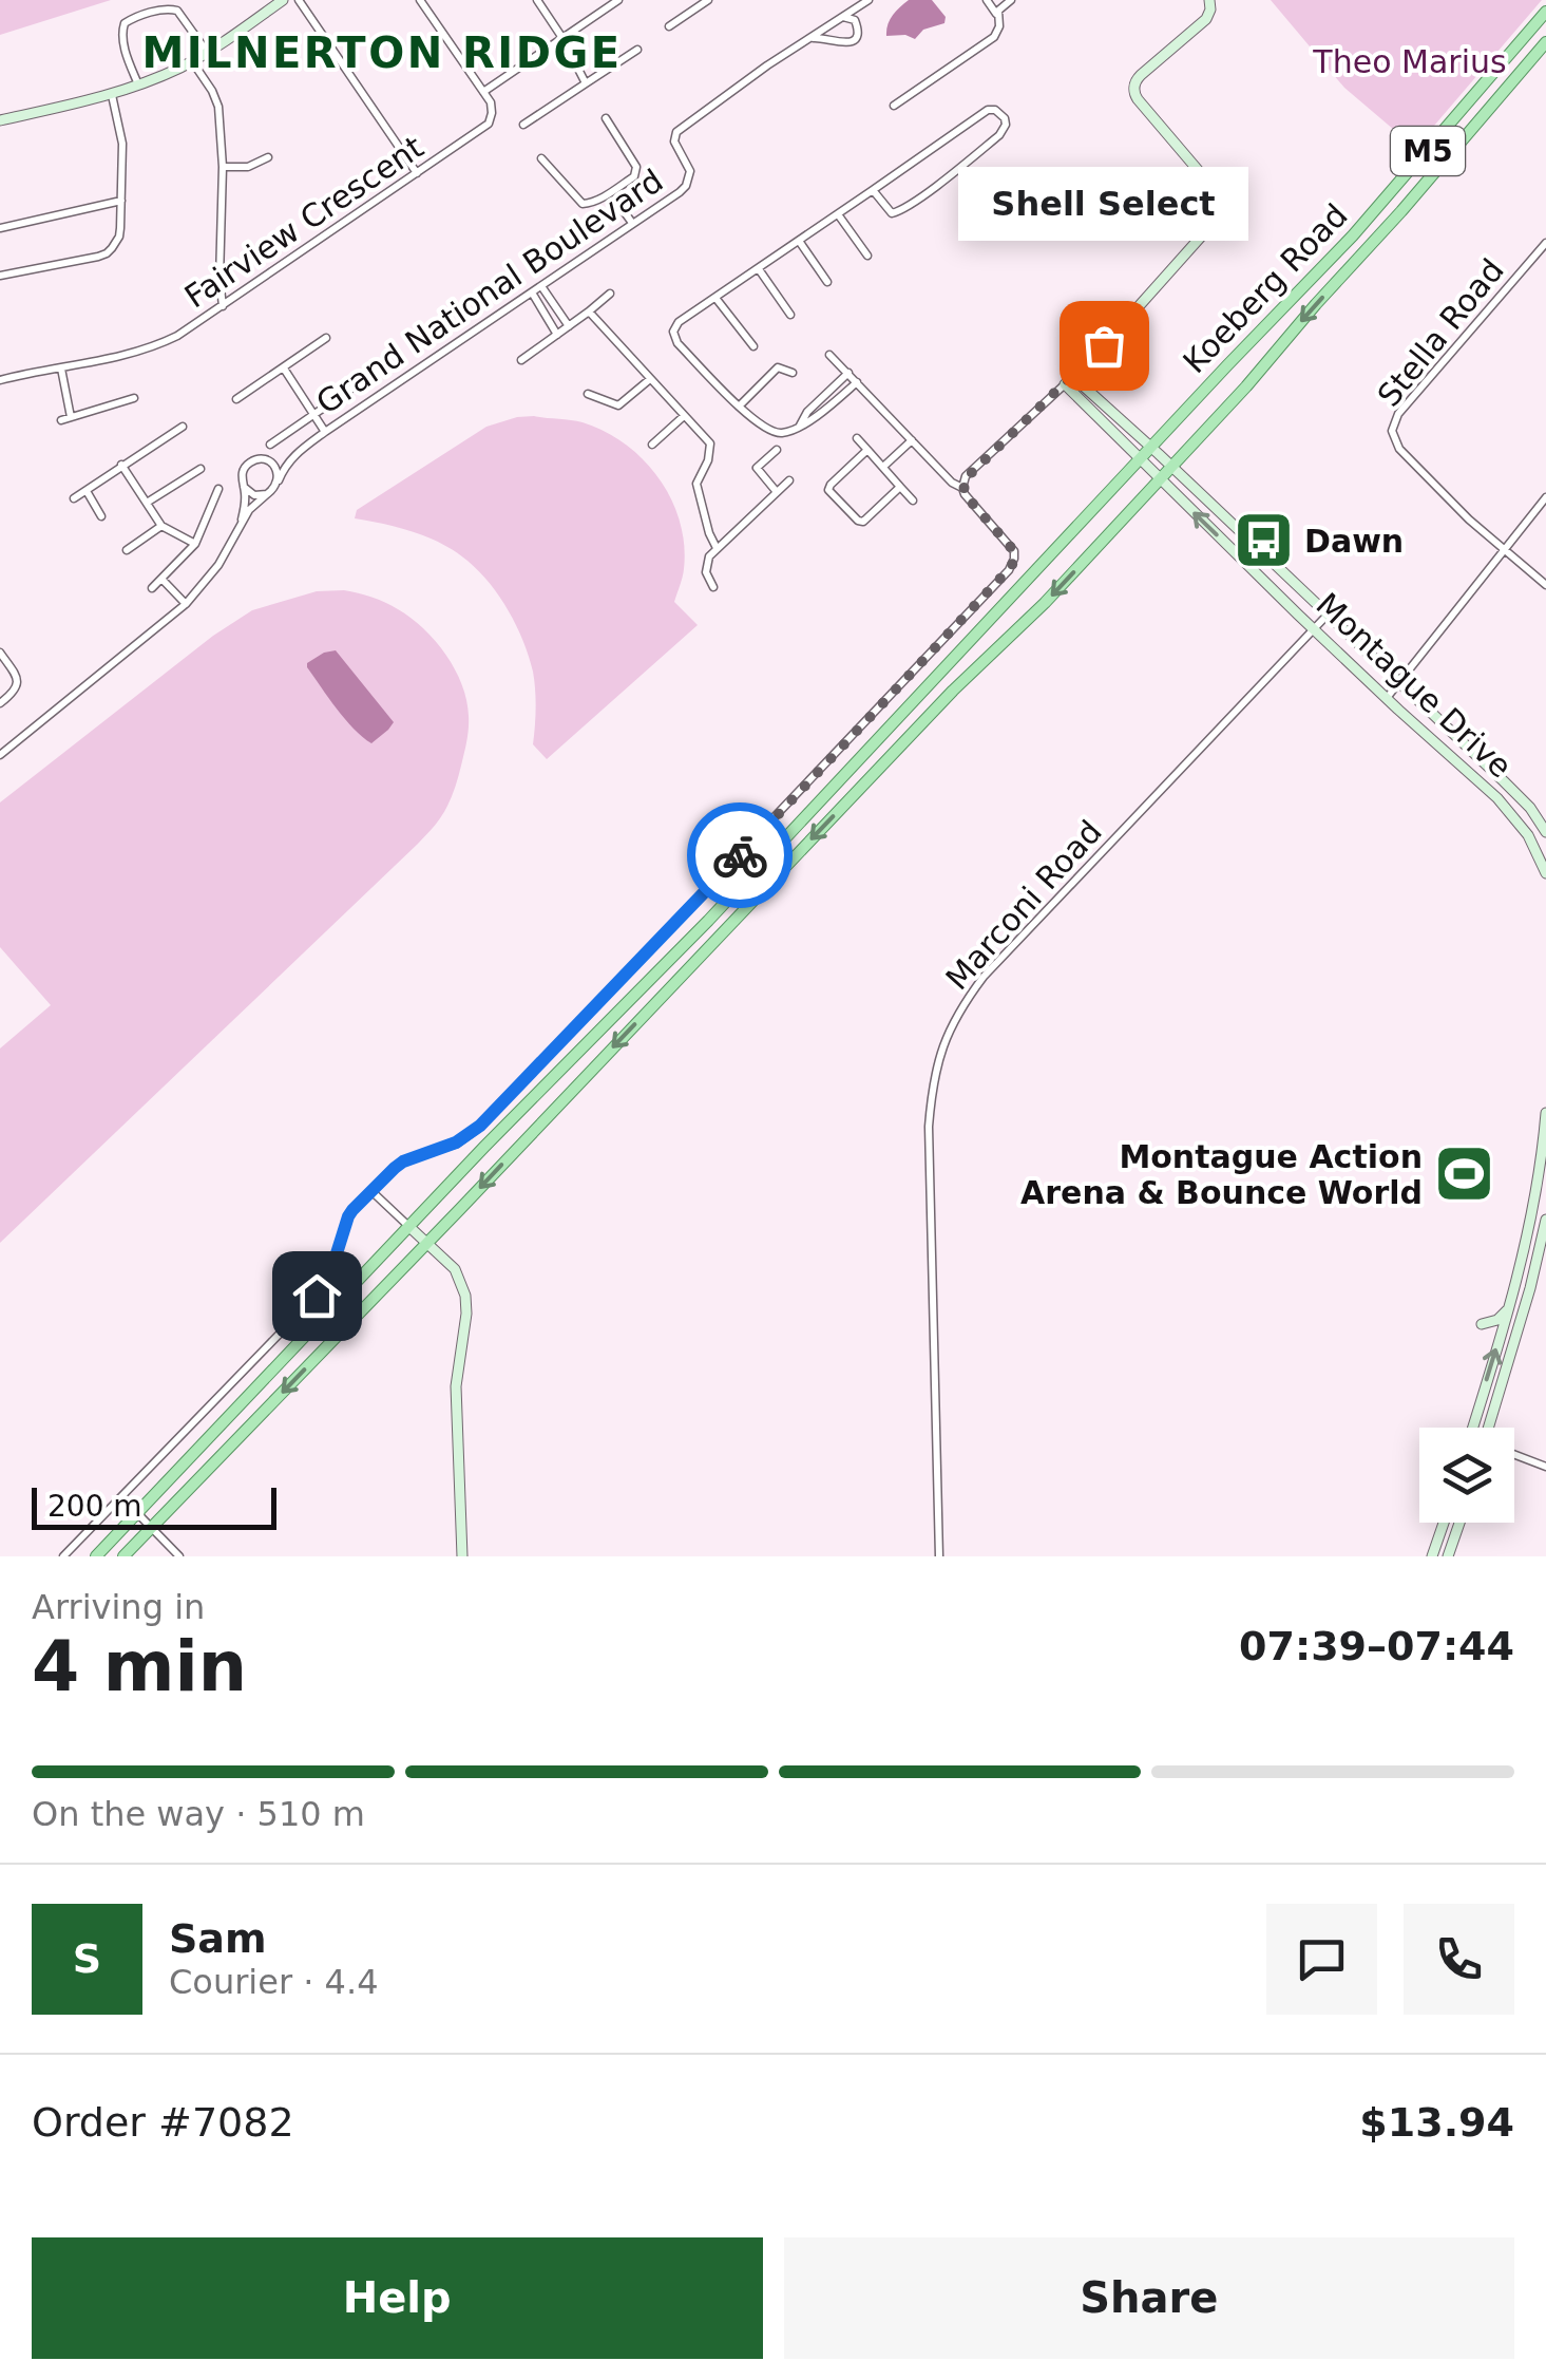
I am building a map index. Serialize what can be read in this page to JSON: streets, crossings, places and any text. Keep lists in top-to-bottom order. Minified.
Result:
{"streets":{"main road":["M5","Koeberg Road","Montague Drive"],"street":["Fairview Crescent","Grand National Boulevard","Stella Road","Marconi Road"]},"crossings":[["Koeberg Road","Montague Drive"],["Montague Drive","Marconi Road"]],"districts":["MILNERTON RIDGE"],"parks":["Theo Marius"],"places":{"other":["Shell Select"],"bus stop":["Dawn"],"sports":["Montague Action Arena & Bounce World"]},"scale_bar":"200 m","page":{"bubble":"Shell Select","scale":"200 m","heading":["4 min","Arriving in","07:39–07:44"],"panel":["Sam","Courier · 4.4","Order #7082","$13.94"],"bar":"On the way · 510 m","round":"S","buttons":["Help","Share"]}}
